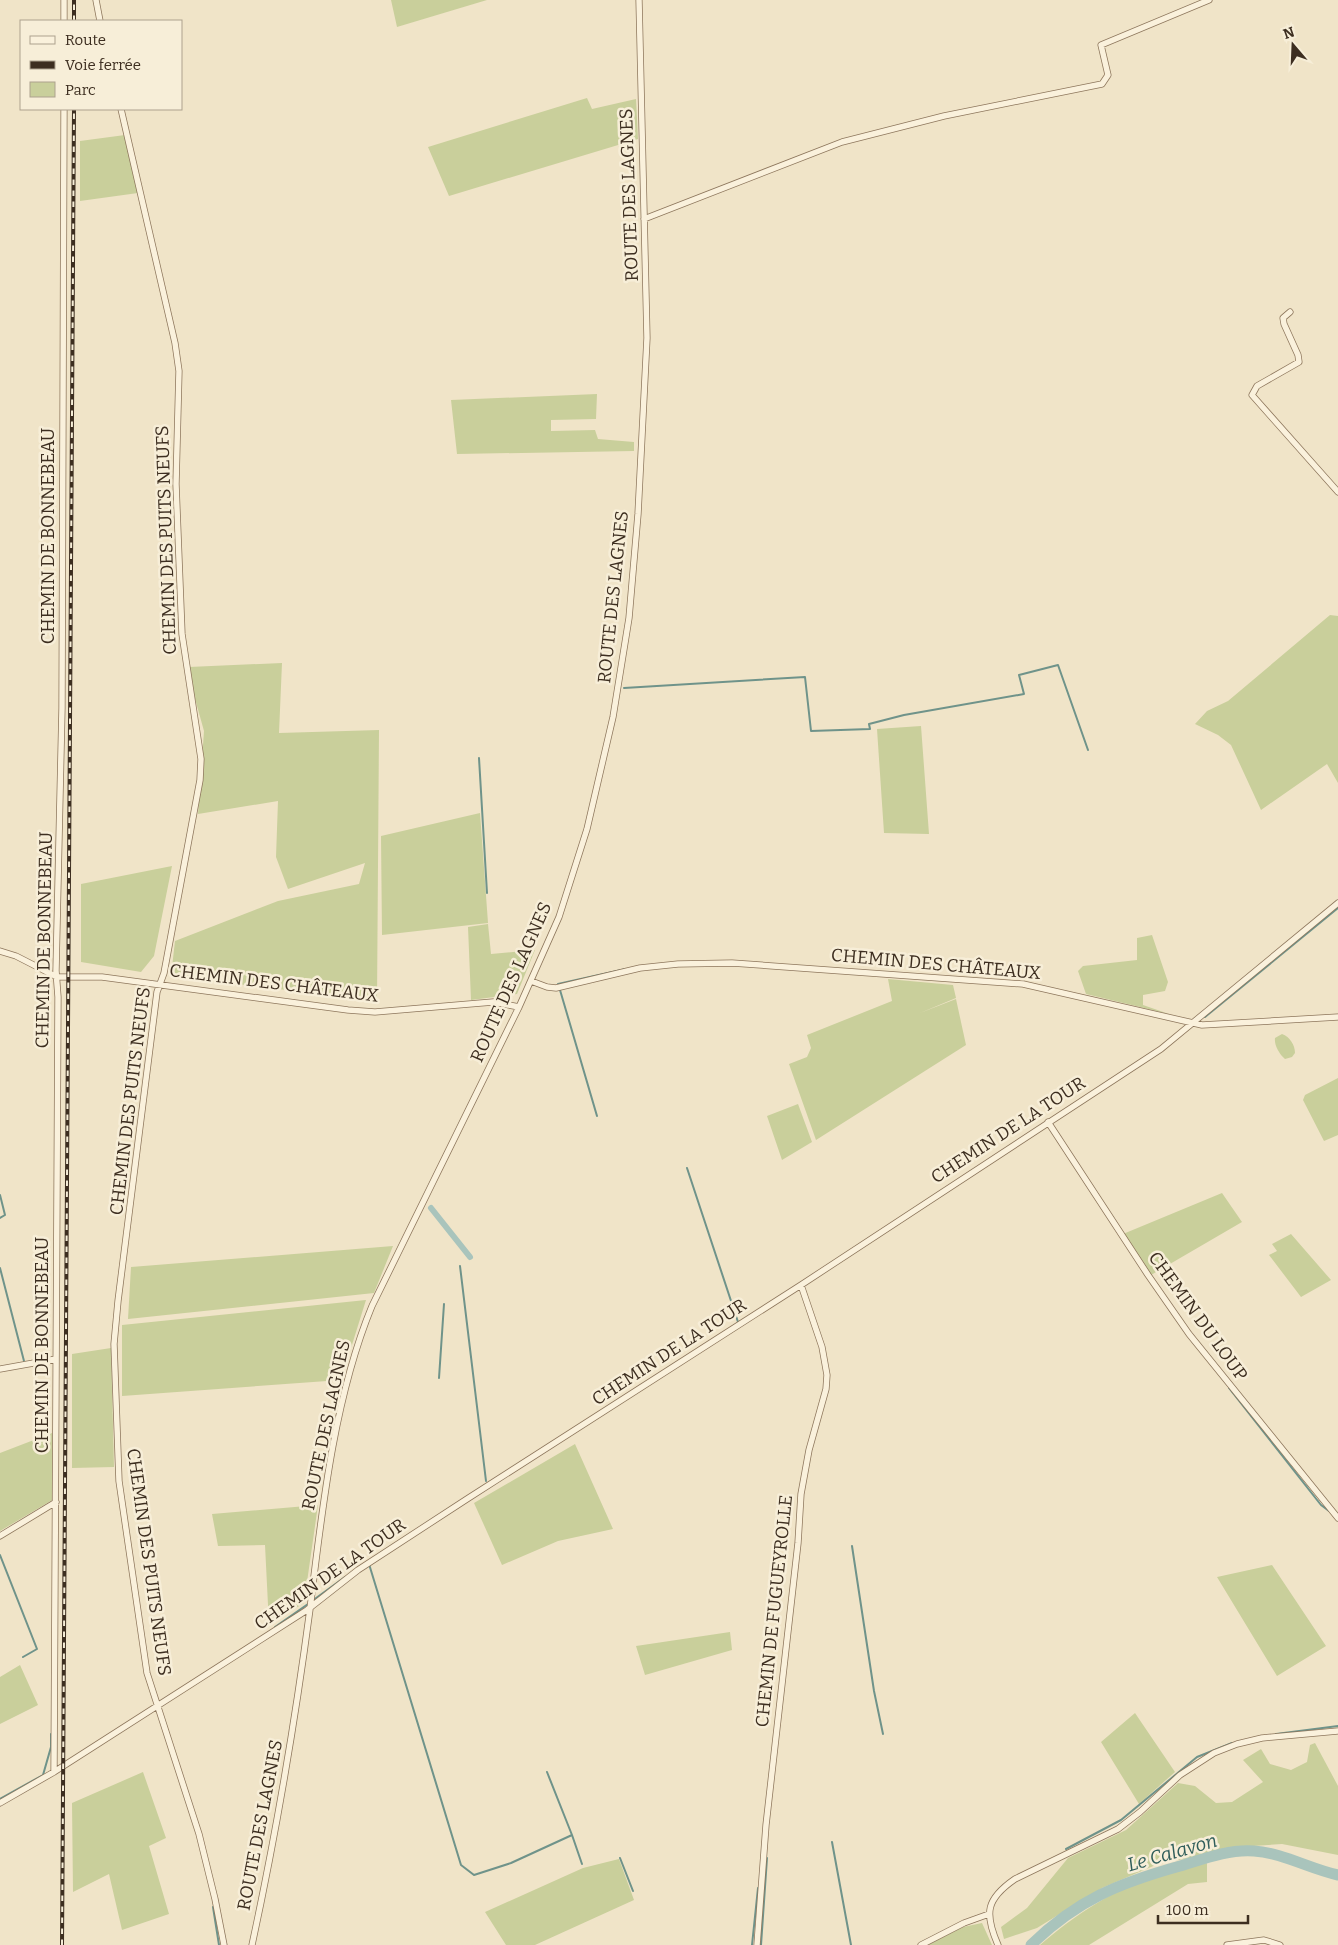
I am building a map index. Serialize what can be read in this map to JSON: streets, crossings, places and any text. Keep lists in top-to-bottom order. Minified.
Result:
{"streets":{"street":["ROUTE DES LAGNES","CHEMIN DE BONNEBEAU","CHEMIN DES PUITS NEUFS","CHEMIN DES CHÂTEAUX","CHEMIN DE LA TOUR","CHEMIN DU LOUP","CHEMIN DE FUGUEYROLLE"]},"crossings":[["ROUTE DES LAGNES","CHEMIN DES CHÂTEAUX"],["ROUTE DES LAGNES","CHEMIN DE LA TOUR"],["CHEMIN DE BONNEBEAU","CHEMIN DES CHÂTEAUX"],["CHEMIN DE BONNEBEAU","CHEMIN DE LA TOUR"],["CHEMIN DES PUITS NEUFS","CHEMIN DES CHÂTEAUX"],["CHEMIN DES PUITS NEUFS","CHEMIN DE LA TOUR"],["CHEMIN DES CHÂTEAUX","CHEMIN DE LA TOUR"],["CHEMIN DE LA TOUR","CHEMIN DU LOUP"],["CHEMIN DE LA TOUR","CHEMIN DE FUGUEYROLLE"]],"water":["Le Calavon"],"legend":["Route","Voie ferrée","Parc"],"scale_bar":"100 m","north":"top"}
